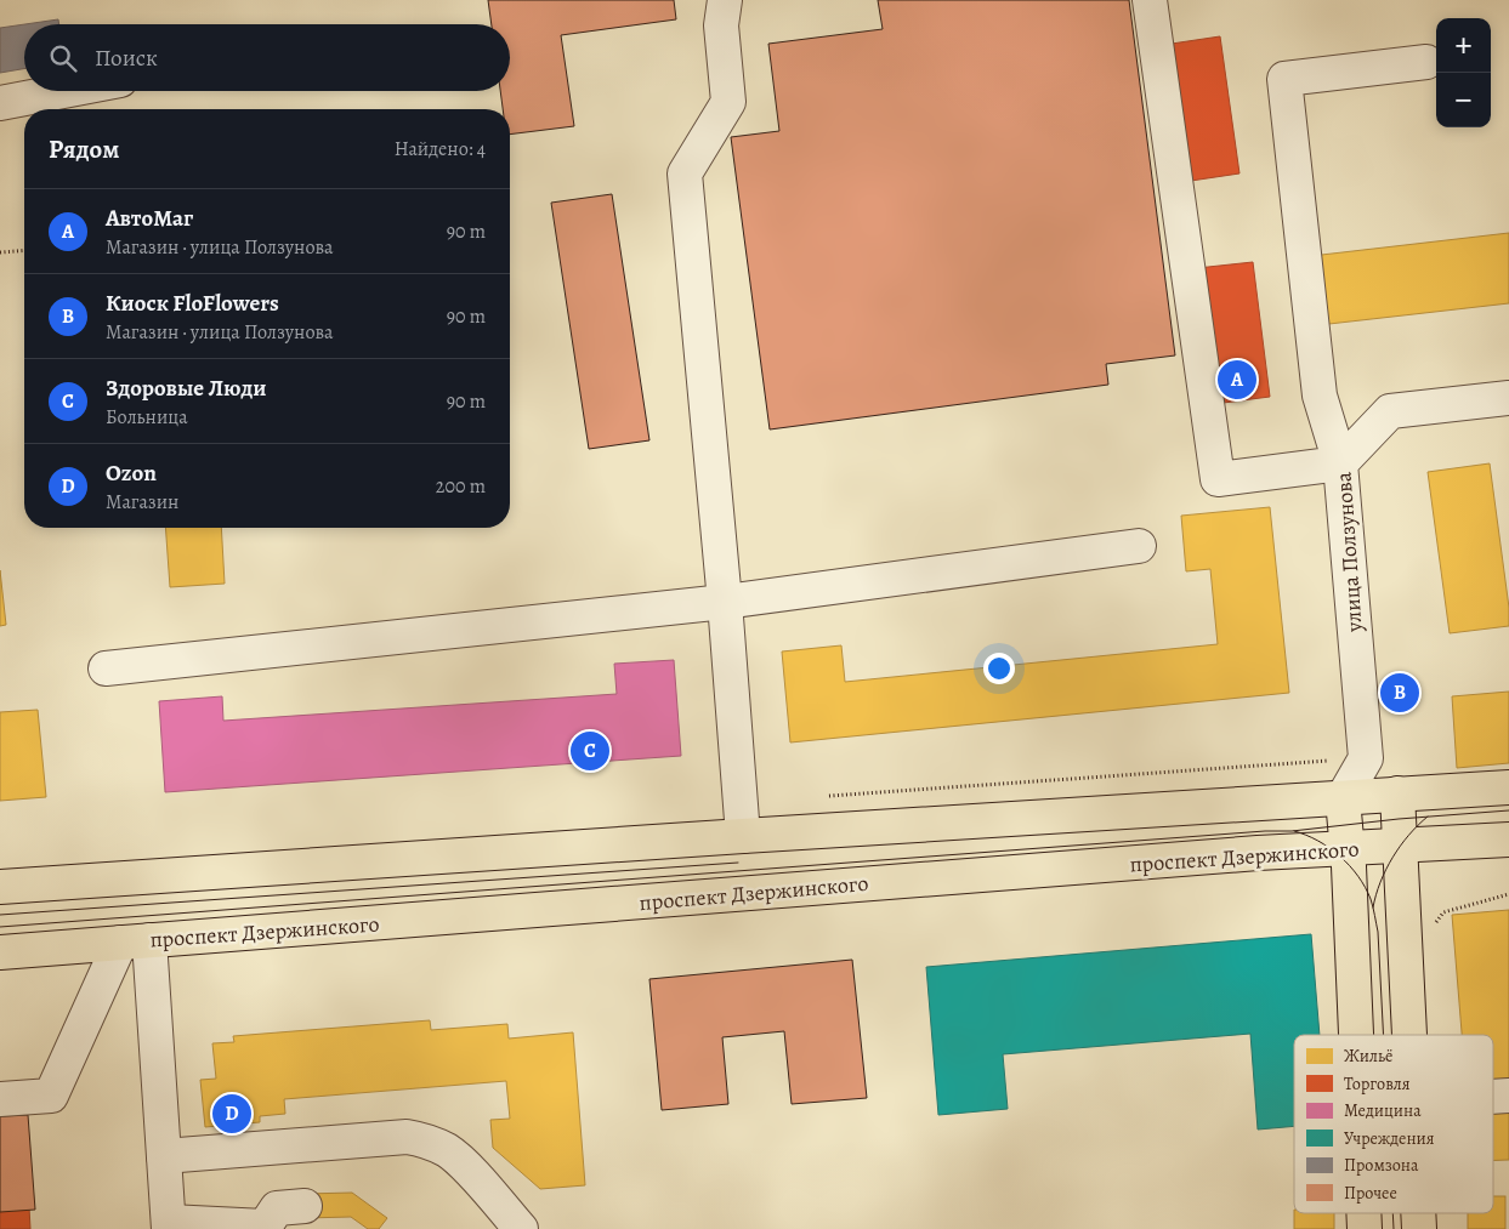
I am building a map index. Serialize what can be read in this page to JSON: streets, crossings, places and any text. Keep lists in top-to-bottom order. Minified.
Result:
{"streets":{"main road":["проспект Дзержинского"],"street":["улица Ползунова"]},"legend":["Жильё","Торговля","Медицина","Учреждения","Промзона","Прочее"],"page":{"map_buttons":["+","−"],"search":"Поиск","heading":["Рядом","Найдено: 4"],"list":[{"mark":"A","name":"АвтоМаг","note":"Магазин · улица Ползунова","value":"90 m"},{"mark":"B","name":"Киоск FloFlowers","note":"Магазин · улица Ползунова","value":"90 m"},{"mark":"C","name":"Здоровые Люди","note":"Больница","value":"90 m"},{"mark":"D","name":"Ozon","note":"Магазин","value":"200 m"}],"pins":["A","B","C","D"]}}
